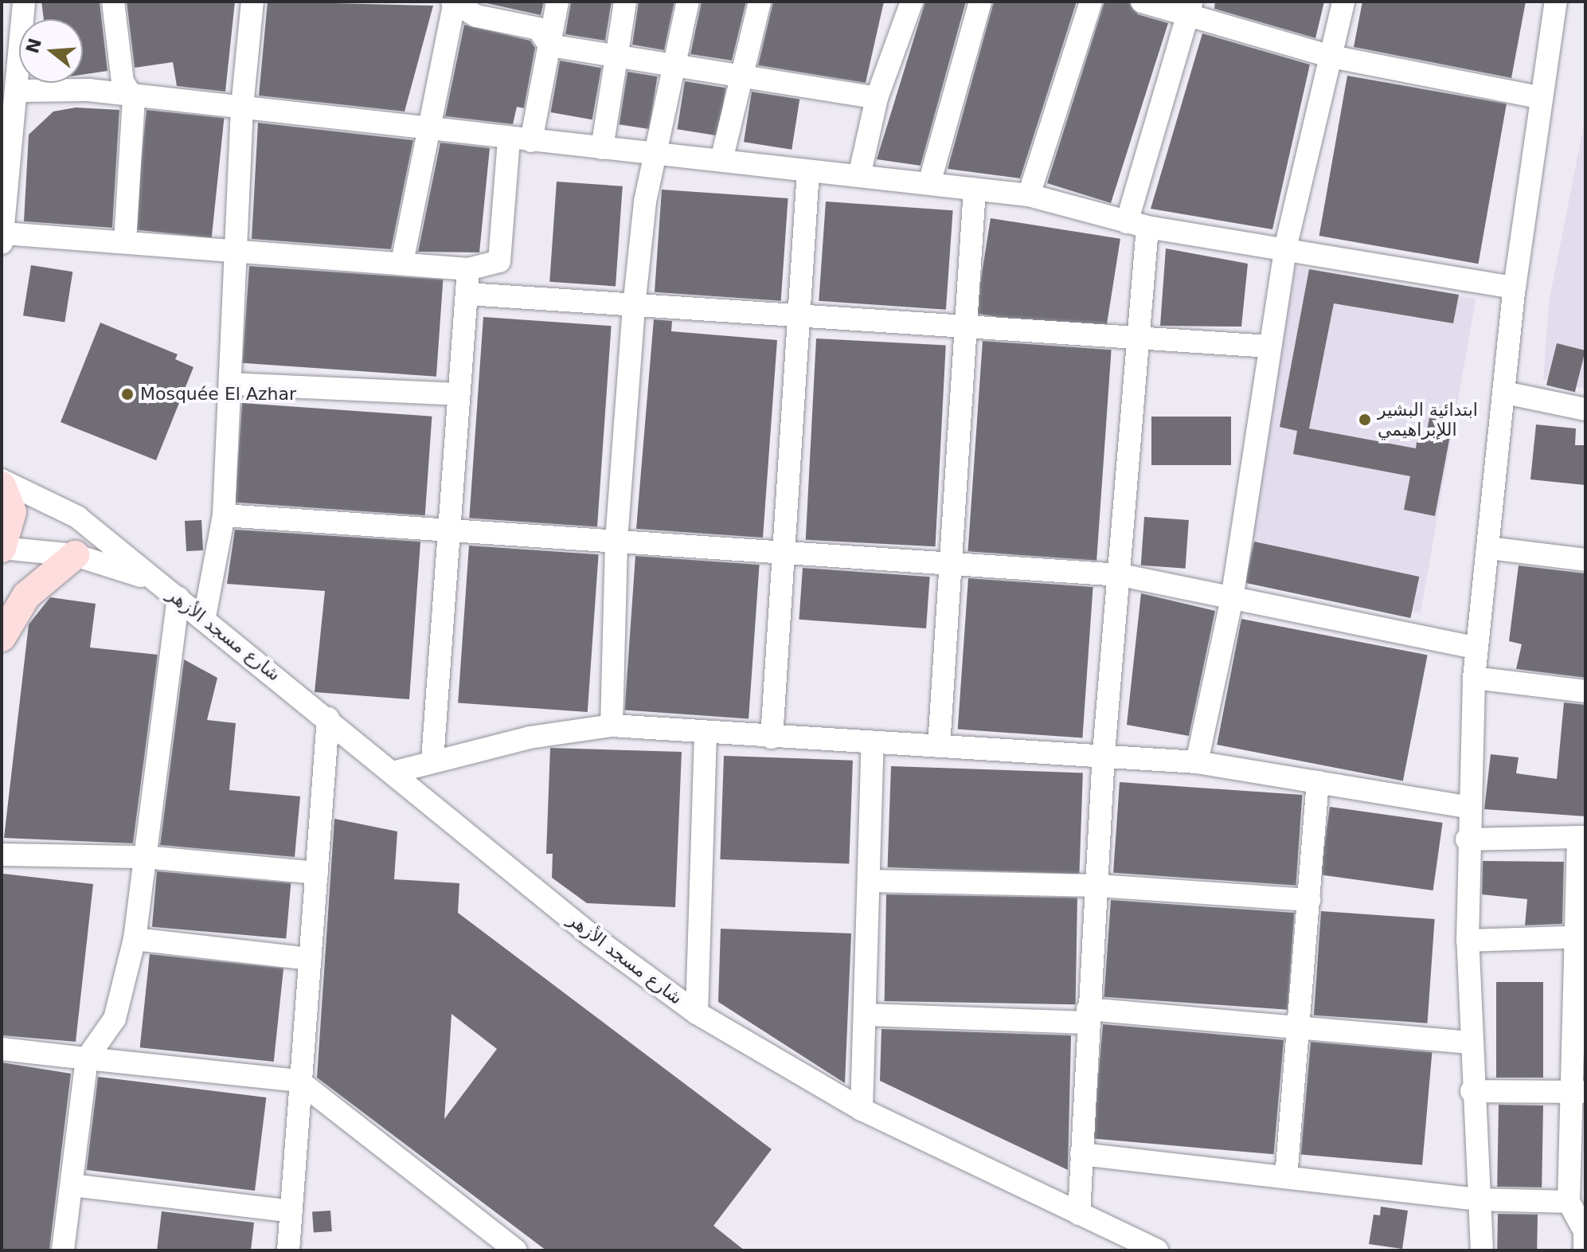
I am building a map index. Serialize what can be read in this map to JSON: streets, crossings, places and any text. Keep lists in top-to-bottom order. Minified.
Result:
{"streets":{"street":["شارع مسجد الأزهر"]},"places":["Mosquée El Azhar","ابتدائية البشير اللإبراهيمي"],"north":"left"}
